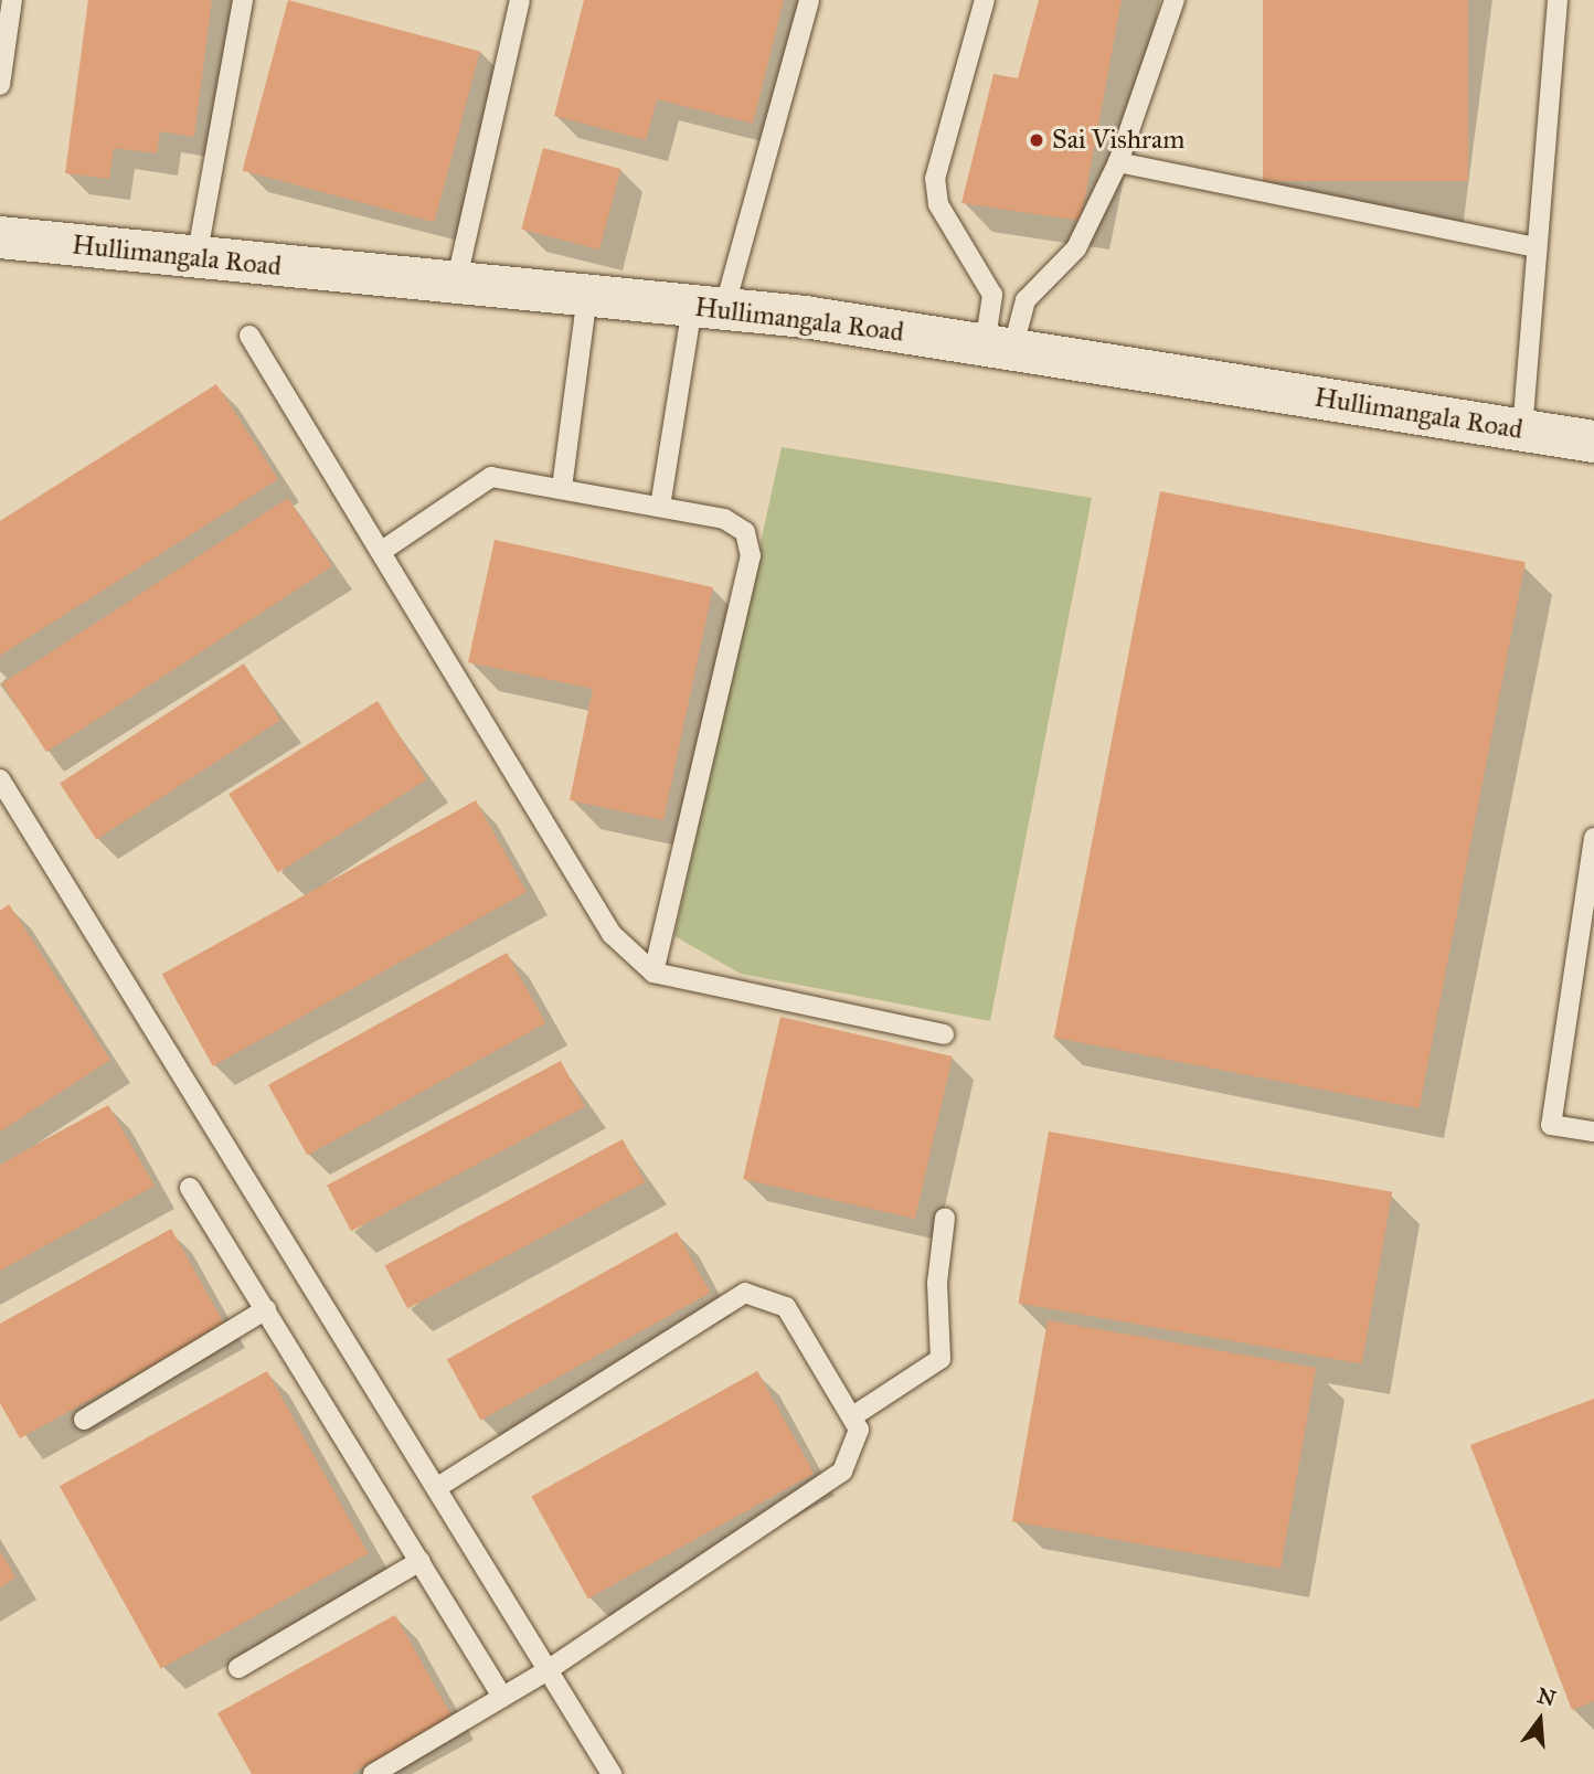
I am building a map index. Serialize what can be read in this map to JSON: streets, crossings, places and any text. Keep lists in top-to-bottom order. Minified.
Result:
{"streets":{"street":["Hullimangala Road"]},"places":["Sai Vishram"],"north":"top"}
